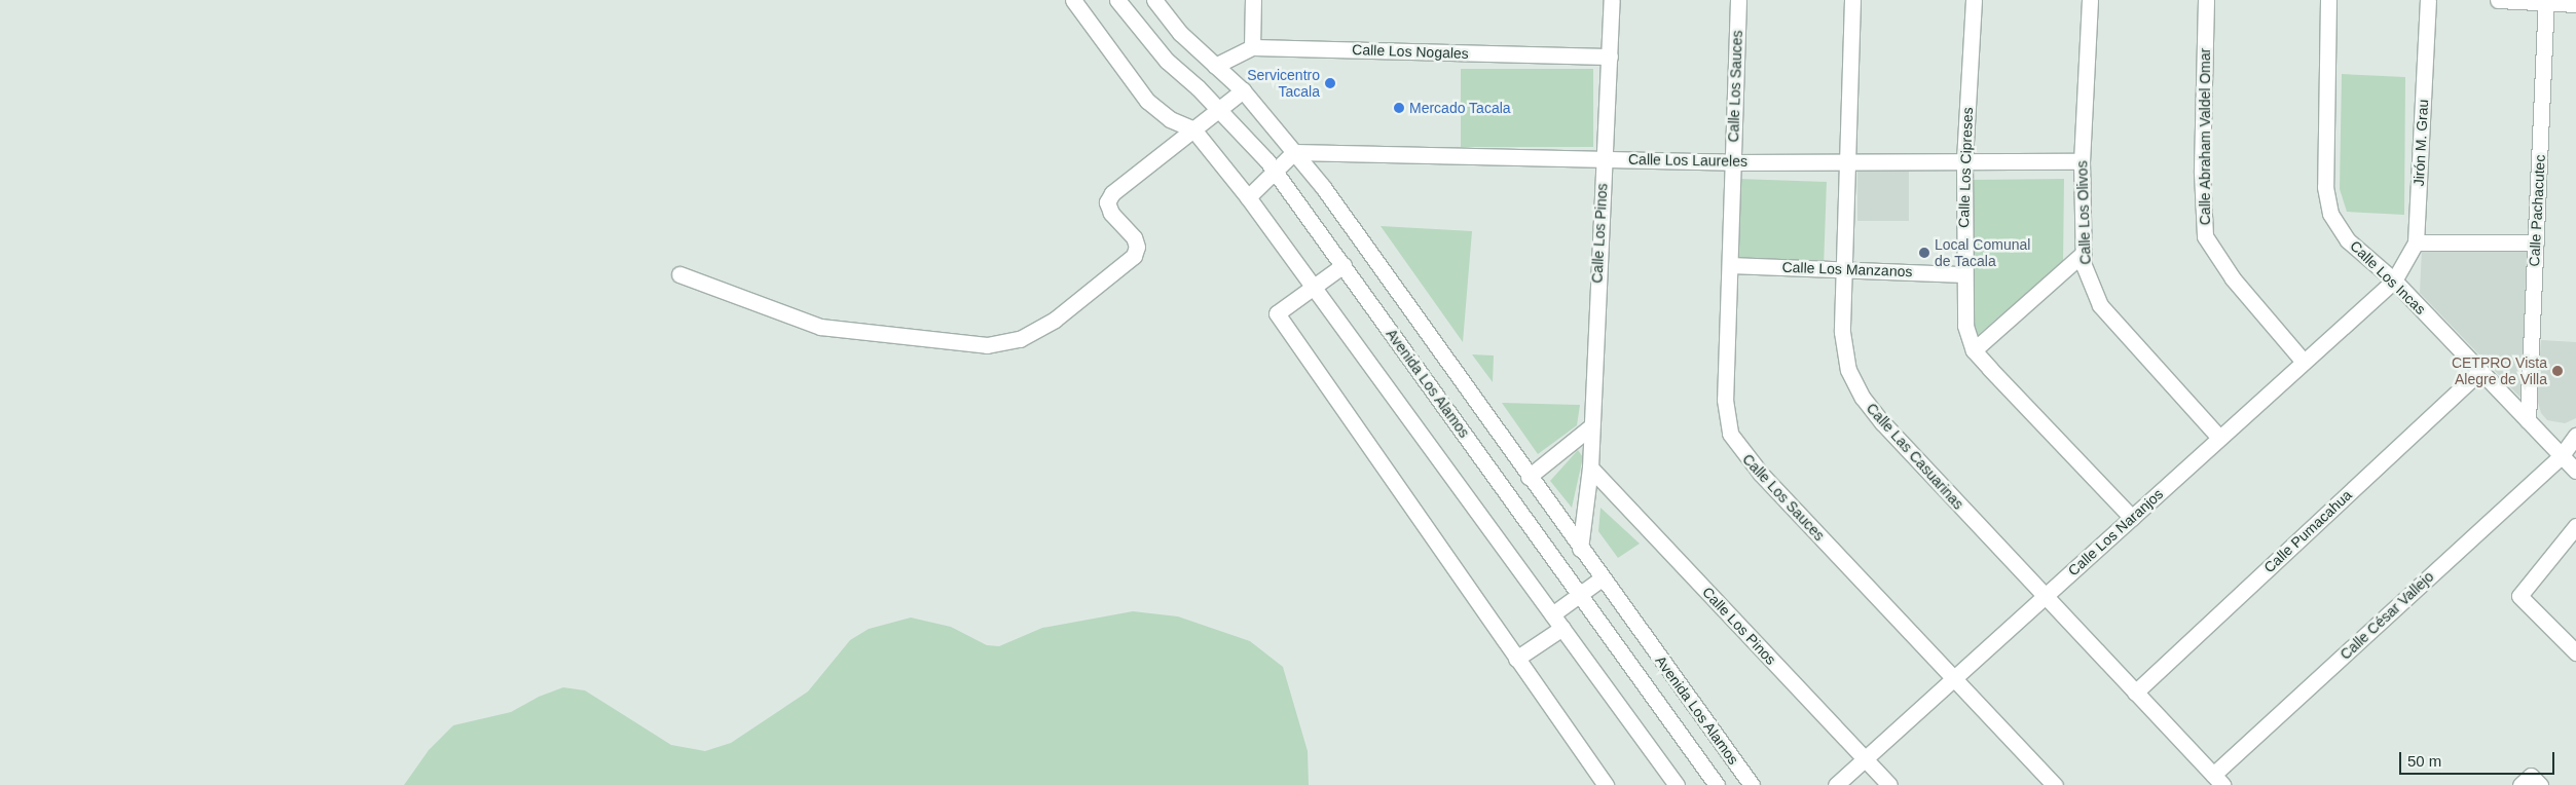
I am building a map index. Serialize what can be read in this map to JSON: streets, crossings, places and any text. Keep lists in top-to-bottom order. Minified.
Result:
{"streets":{"street":["Calle Los Nogales","Calle Los Sauces","Calle Abraham Valdel Omar","Jirón M. Grau","Calle Los Laureles","Calle Los Cipreses","Calle Pachacutec","Calle Los Olivos","Calle Los Pinos","Calle Los Manzanos","Calle Los Incas","Avenida Los Alamos","Calle Las Casuarinas","Calle Pumacahua","Calle Los Naranjos","Calle César Vallejo"]},"crossings":[["Calle Los Nogales","Calle Los Pinos"],["Calle Los Nogales","Avenida Los Alamos"],["Calle Los Sauces","Calle Los Laureles"],["Calle Los Sauces","Calle Los Manzanos"],["Calle Los Sauces","Calle Los Naranjos"],["Calle Abraham Valdel Omar","Calle Los Naranjos"],["Jirón M. Grau","Calle Los Incas"],["Jirón M. Grau","Calle Los Naranjos"],["Calle Los Laureles","Calle Los Cipreses"],["Calle Los Laureles","Calle Los Olivos"],["Calle Los Laureles","Calle Los Pinos"],["Calle Los Laureles","Avenida Los Alamos"],["Calle Los Laureles","Calle Las Casuarinas"],["Calle Los Cipreses","Calle Los Manzanos"],["Calle Los Cipreses","Calle Los Naranjos"],["Calle Pachacutec","Calle Los Incas"],["Calle Los Olivos","Calle Los Naranjos"],["Calle Los Pinos","Avenida Los Alamos"],["Calle Los Pinos","Calle Los Naranjos"],["Calle Los Manzanos","Calle Las Casuarinas"],["Calle Los Incas","Calle Pumacahua"],["Calle Los Incas","Calle Los Naranjos"],["Calle Los Incas","Calle César Vallejo"],["Calle Las Casuarinas","Calle Pumacahua"],["Calle Las Casuarinas","Calle Los Naranjos"],["Calle Las Casuarinas","Calle César Vallejo"]],"places":["Servicentro Tacala","Mercado Tacala","Local Comunal de Tacala","CETPRO Vista Alegre de Villa"],"scale_bar":"50 m"}
